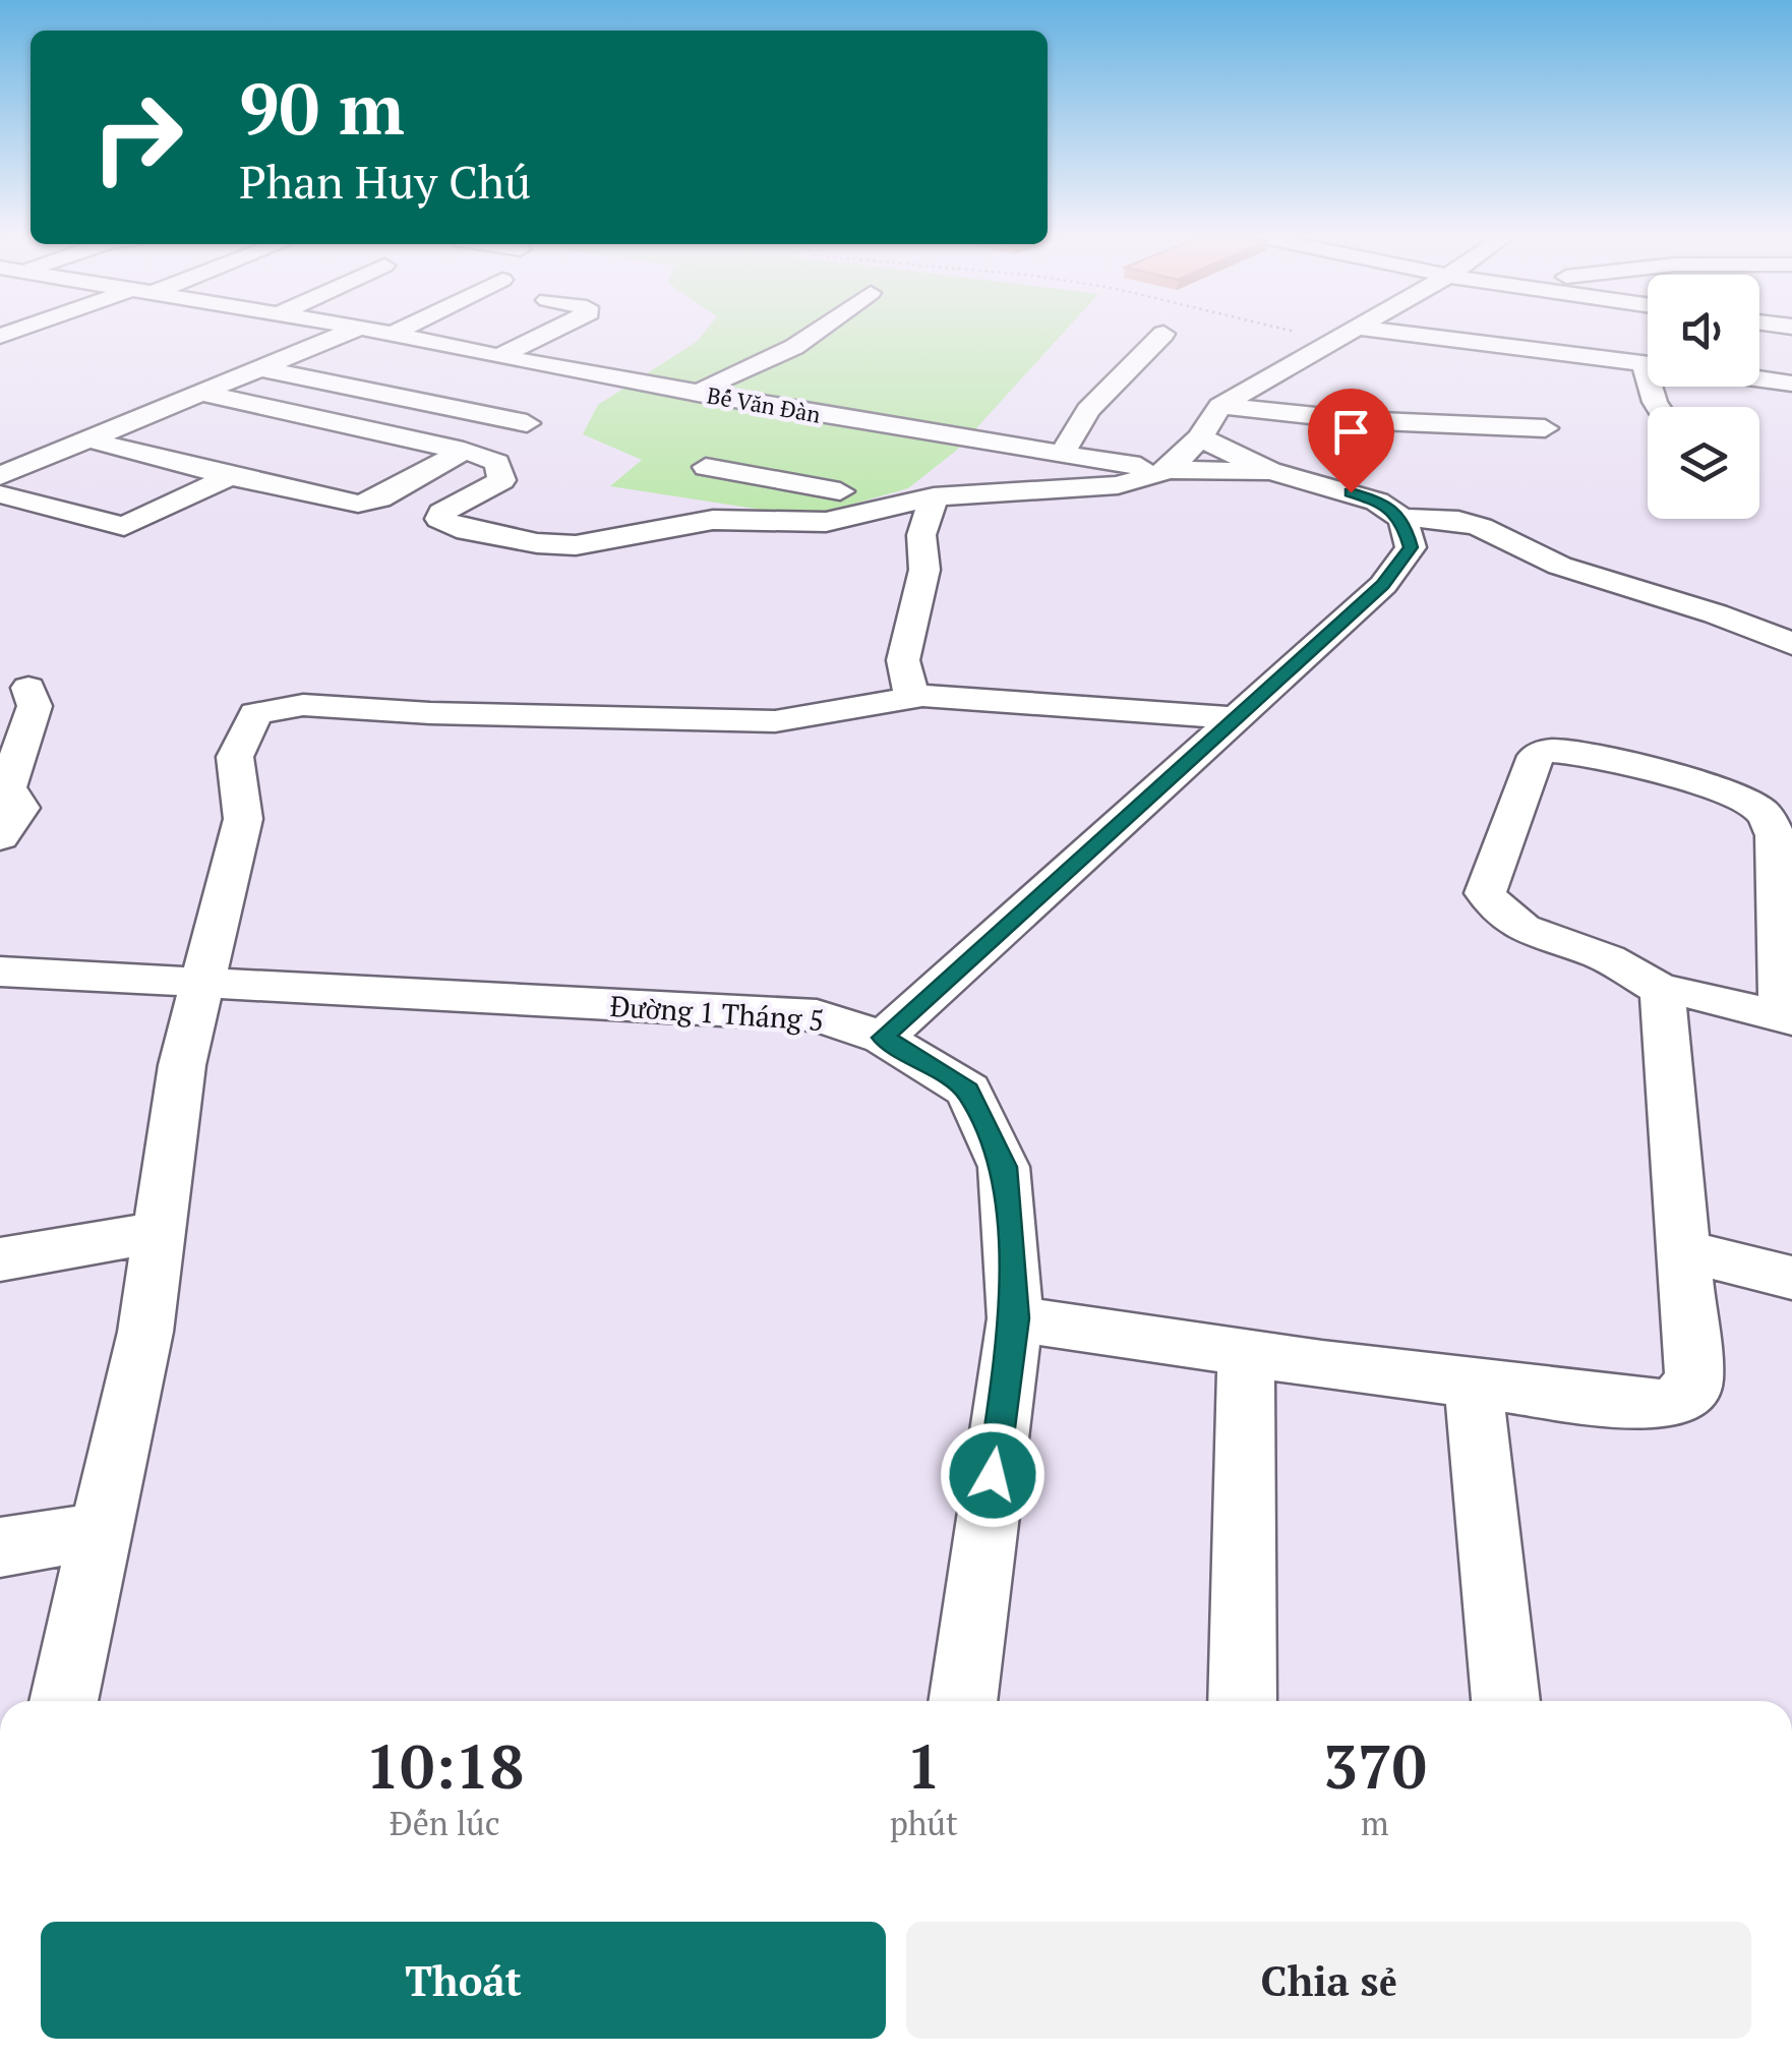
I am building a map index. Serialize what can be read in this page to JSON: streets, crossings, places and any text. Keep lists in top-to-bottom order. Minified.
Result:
{"streets":{"street":["Bế Văn Đàn","Đường 1 Tháng 5"]},"page":{"turn":["90 m","Phan Huy Chú"],"eta":["10:18","Đến lúc","1","phút","370","m"],"buttons":["Thoát","Chia sẻ"]}}
